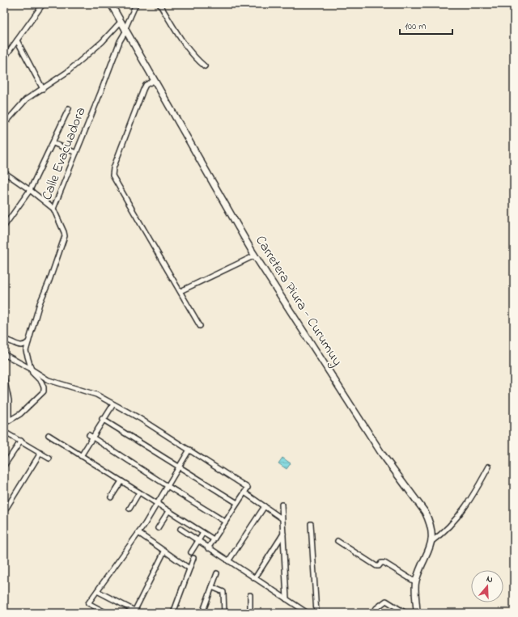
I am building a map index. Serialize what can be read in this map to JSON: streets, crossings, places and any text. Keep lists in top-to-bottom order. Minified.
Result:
{"streets":{"main road":["Carretera Piura - Curumuy"],"street":["Calle Evacuadora"]},"crossings":[["Calle Evacuadora","Carretera Piura - Curumuy"]],"scale_bar":"100 m","north":"top"}
